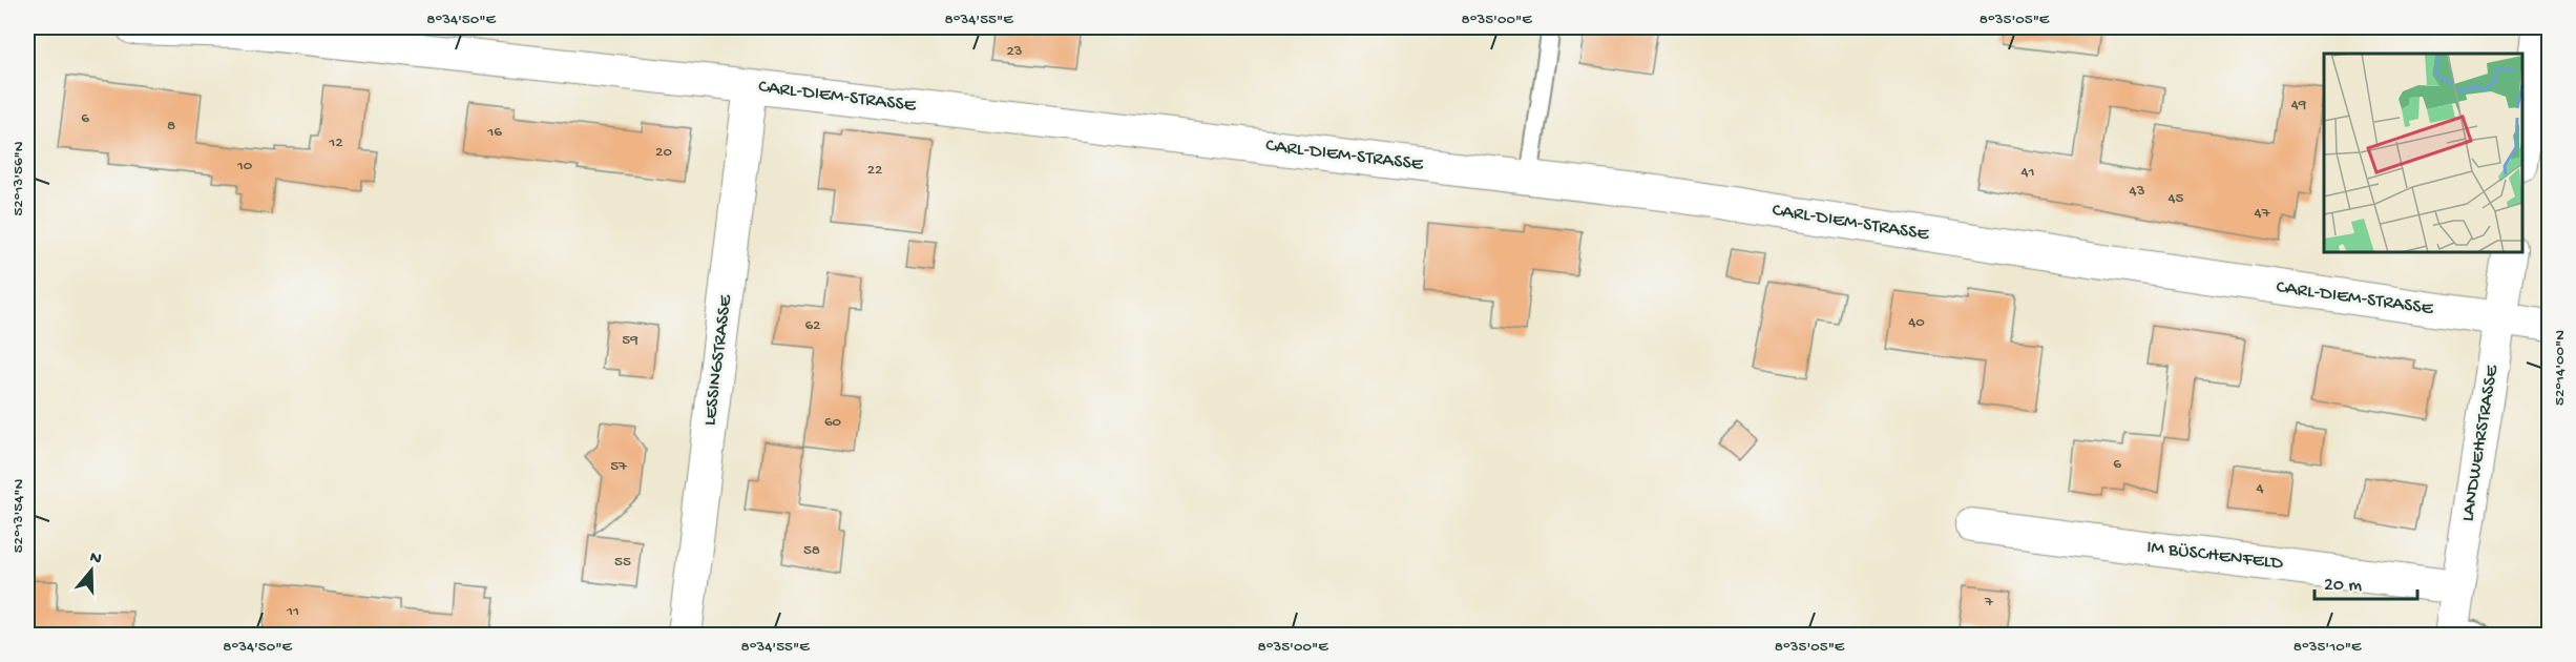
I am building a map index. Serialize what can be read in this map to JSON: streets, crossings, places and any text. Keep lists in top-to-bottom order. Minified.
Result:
{"streets":{"street":["CARL-DIEM-STRASSE","LESSINGSTRASSE","LANDWEHRSTRASSE","IM BÜSCHENFELD"]},"crossings":[["CARL-DIEM-STRASSE","LESSINGSTRASSE"],["CARL-DIEM-STRASSE","LANDWEHRSTRASSE"],["LANDWEHRSTRASSE","IM BÜSCHENFELD"]],"house_numbers":["23","49","6","8","16","12","20","10","22","41","43","45","47","40","62","59","60","6","57","4","58","55","7","11"],"scale_bar":"20 m","north":"top","coordinates":["8°34'50\"E","8°34'55\"E","8°35'00\"E","8°35'05\"E","52°13'56\"N","52°14'00\"N","52°13'54\"N","8°35'10\"E"]}
